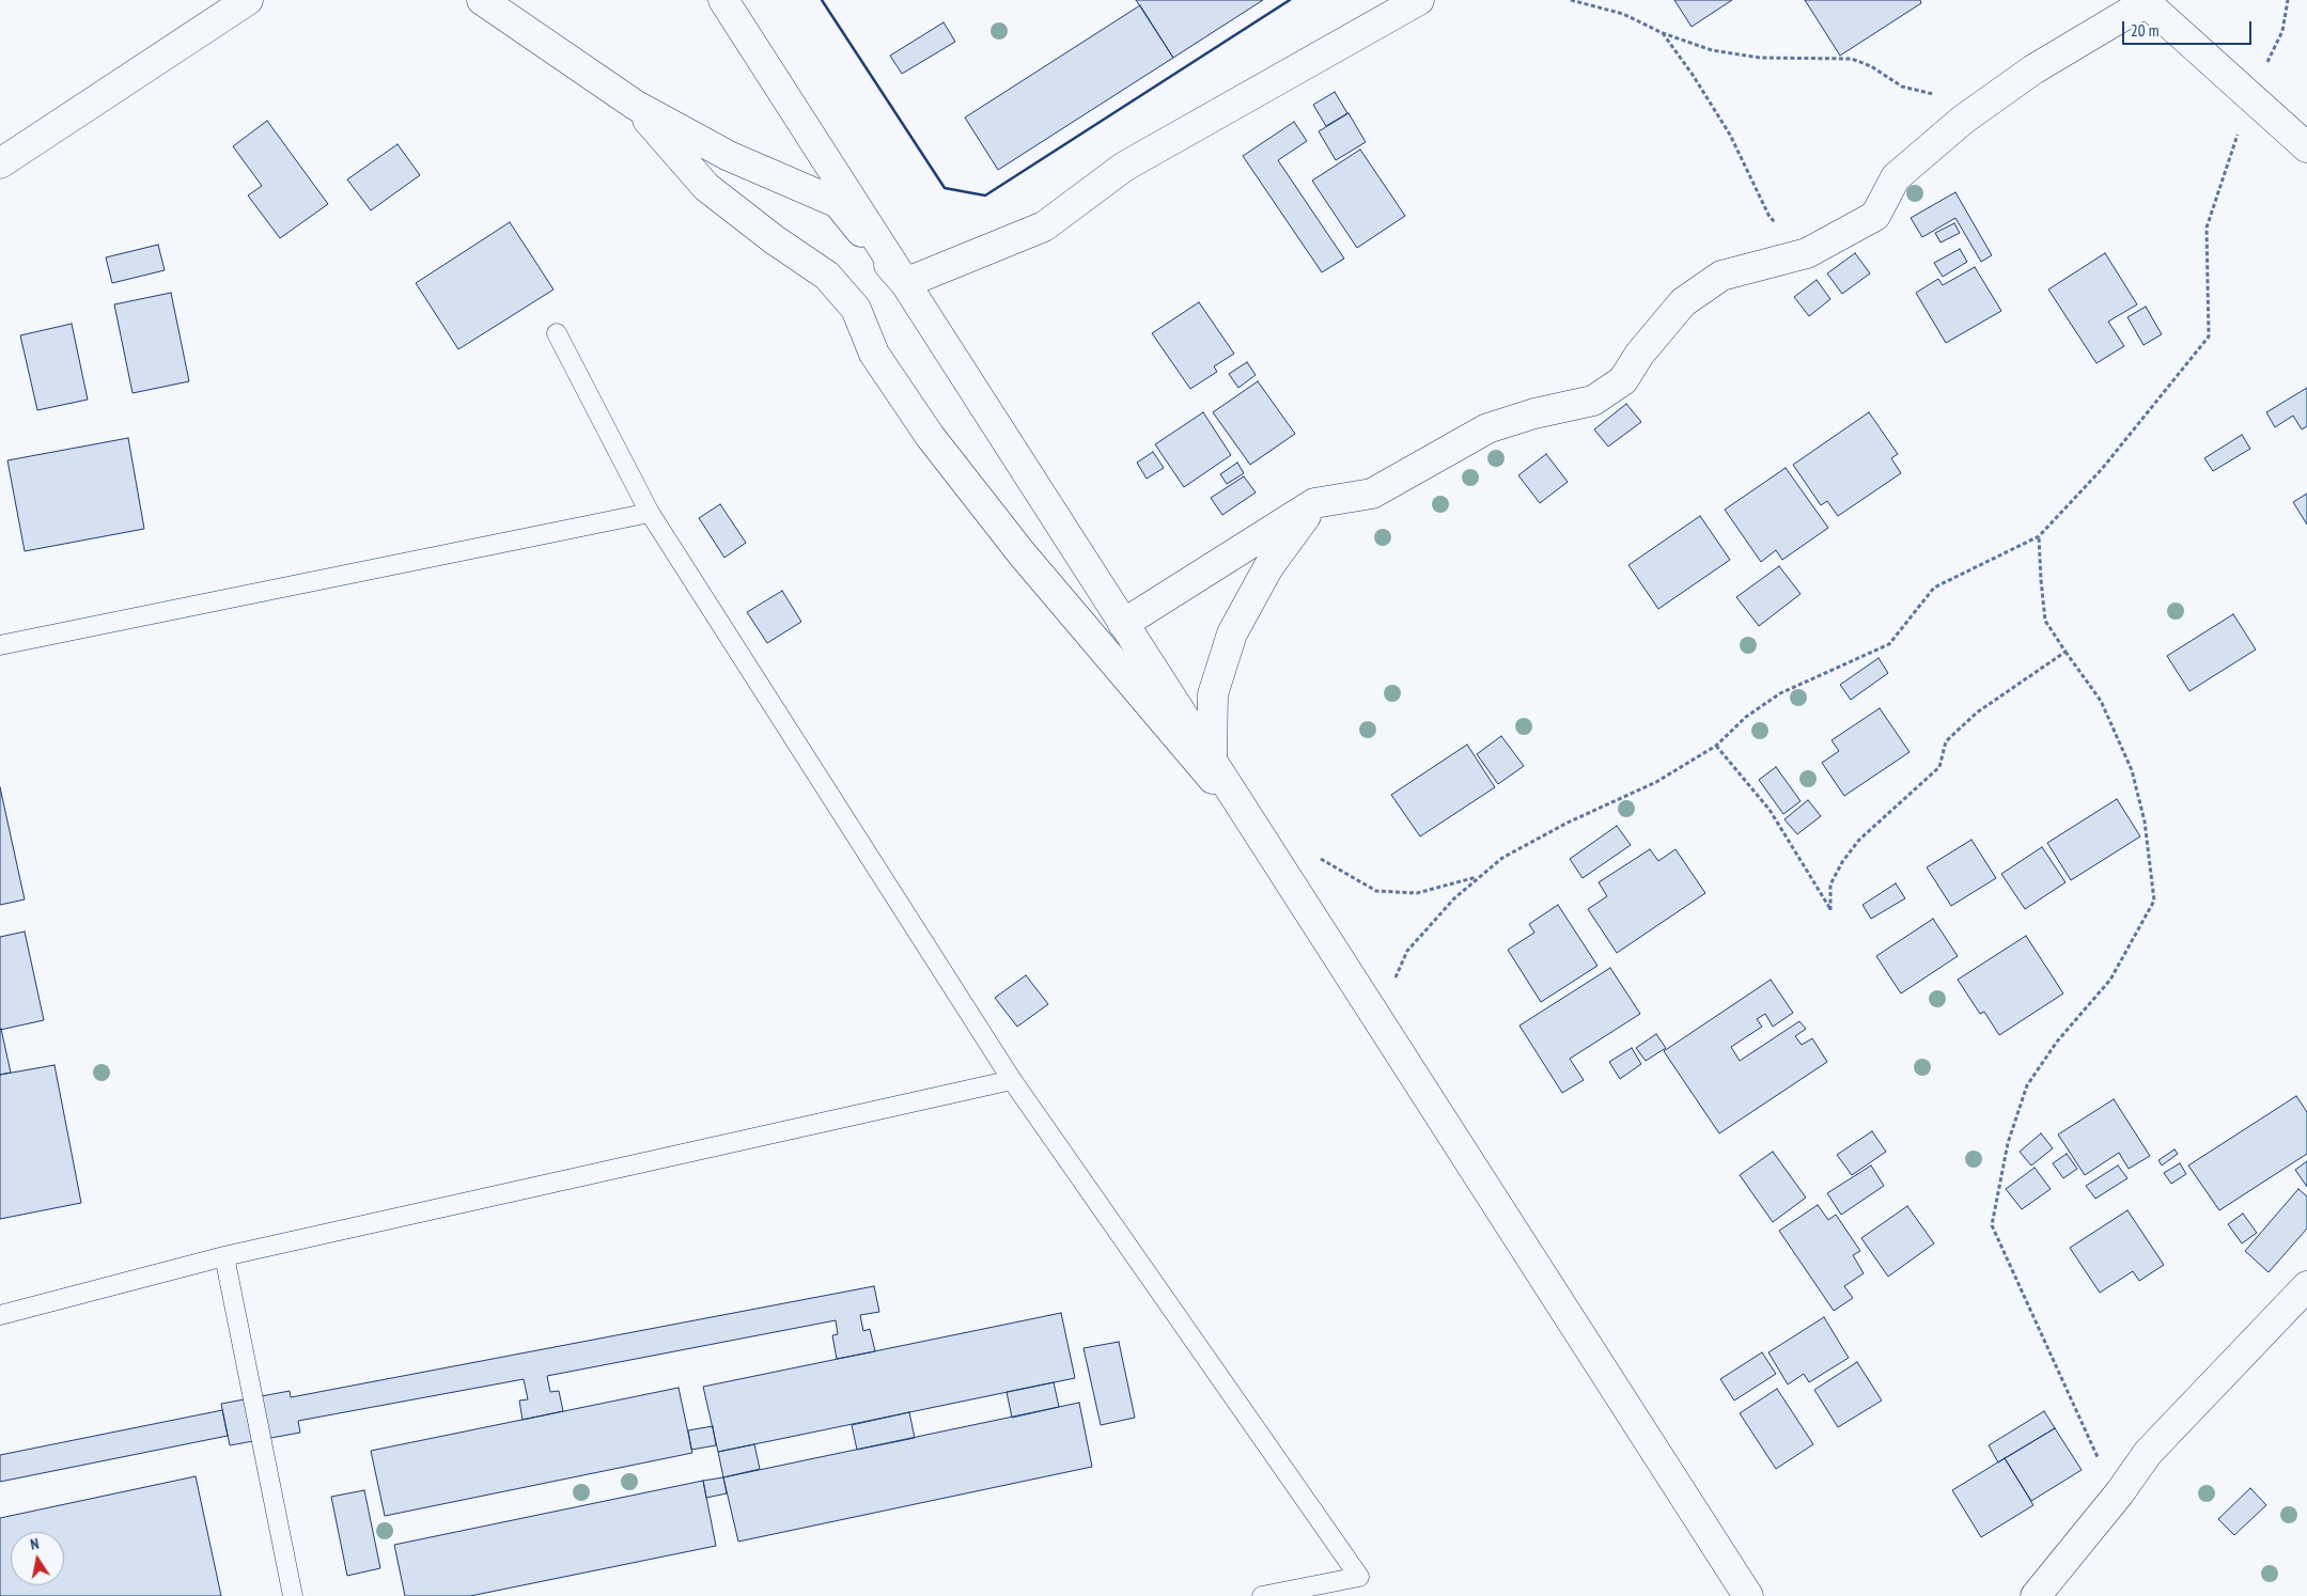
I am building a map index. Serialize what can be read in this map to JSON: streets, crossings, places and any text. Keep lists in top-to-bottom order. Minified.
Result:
{"scale_bar":"20 m","north":"top"}
